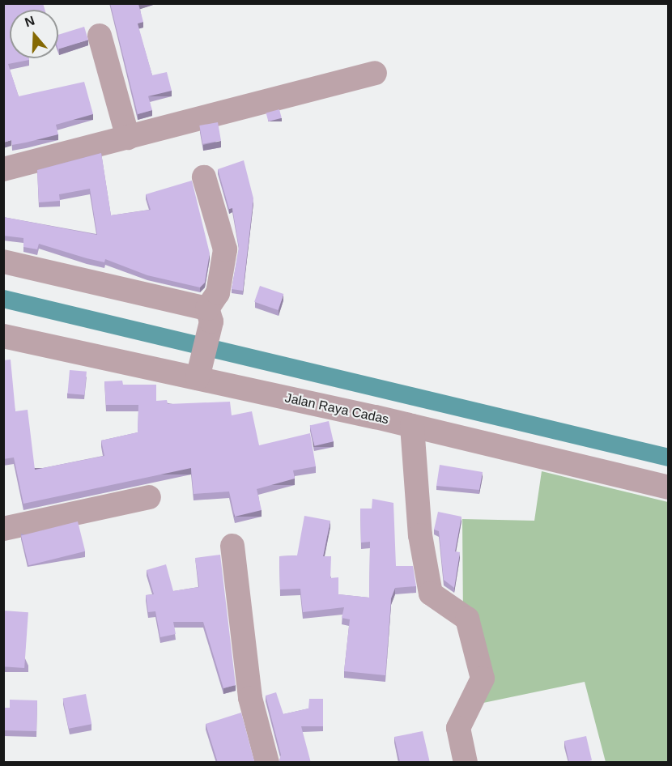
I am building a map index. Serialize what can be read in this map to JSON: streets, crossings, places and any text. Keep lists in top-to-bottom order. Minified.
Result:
{"streets":{"street":["Jalan Raya Cadas"]},"north":"top"}
